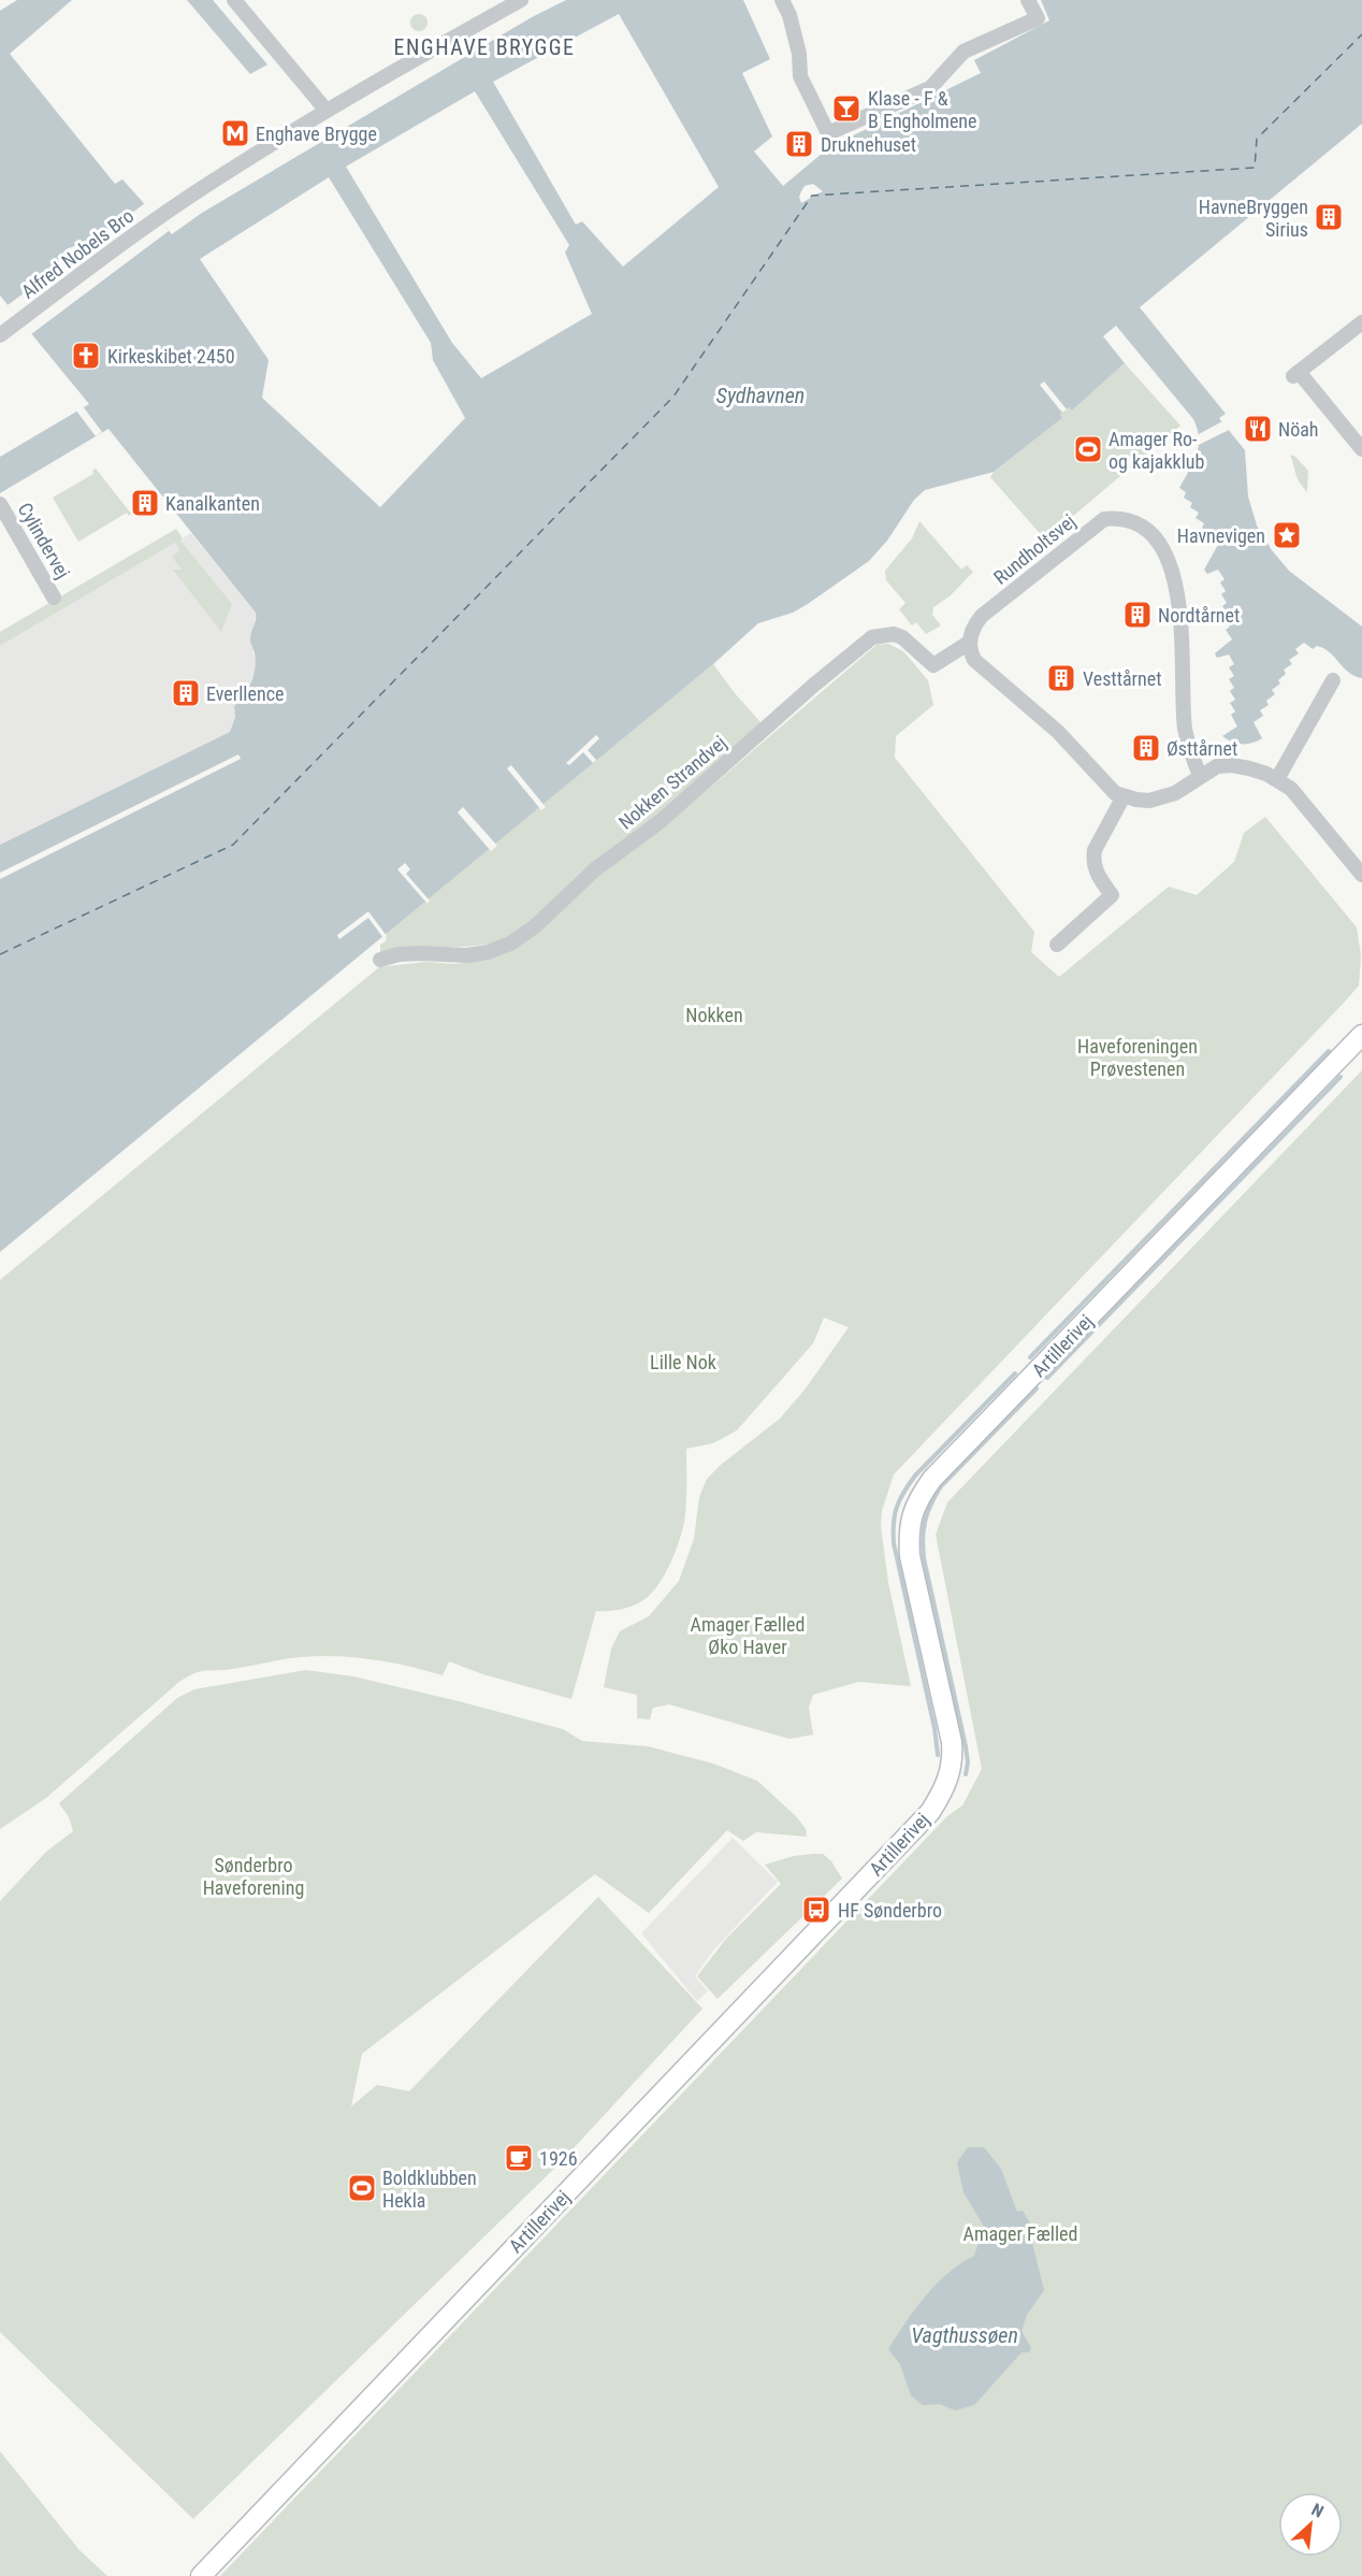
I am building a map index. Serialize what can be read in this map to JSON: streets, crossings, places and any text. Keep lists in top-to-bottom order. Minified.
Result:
{"streets":{"street":["Alfred Nobels Bro","Cylindervej","Rundholtsvej","Nokken Strandvej","Artillerivej"]},"crossings":[["Rundholtsvej","Nokken Strandvej"]],"districts":["ENGHAVE BRYGGE"],"water":["Sydhavnen","Vagthussøen"],"parks":["Nokken","Haveforeningen Prøvestenen","Lille Nok","Amager Fælled Øko Haver","Sønderbro Haveforening","Amager Fælled"],"places":{"bar":["Klase - F & B Engholmene"],"metro station":["Enghave Brygge"],"building":["Druknehuset","HavneBryggen Sirius","Kanalkanten","Nordtårnet","Vesttårnet","Everllence","Østtårnet"],"church":["Kirkeskibet 2450"],"restaurant":["Nöah"],"sports":["Amager Ro- og kajakklub","Boldklubben Hekla"],"place":["Havnevigen"],"bus stop":["HF Sønderbro"],"cafe":["1926"]},"north":"top right"}
